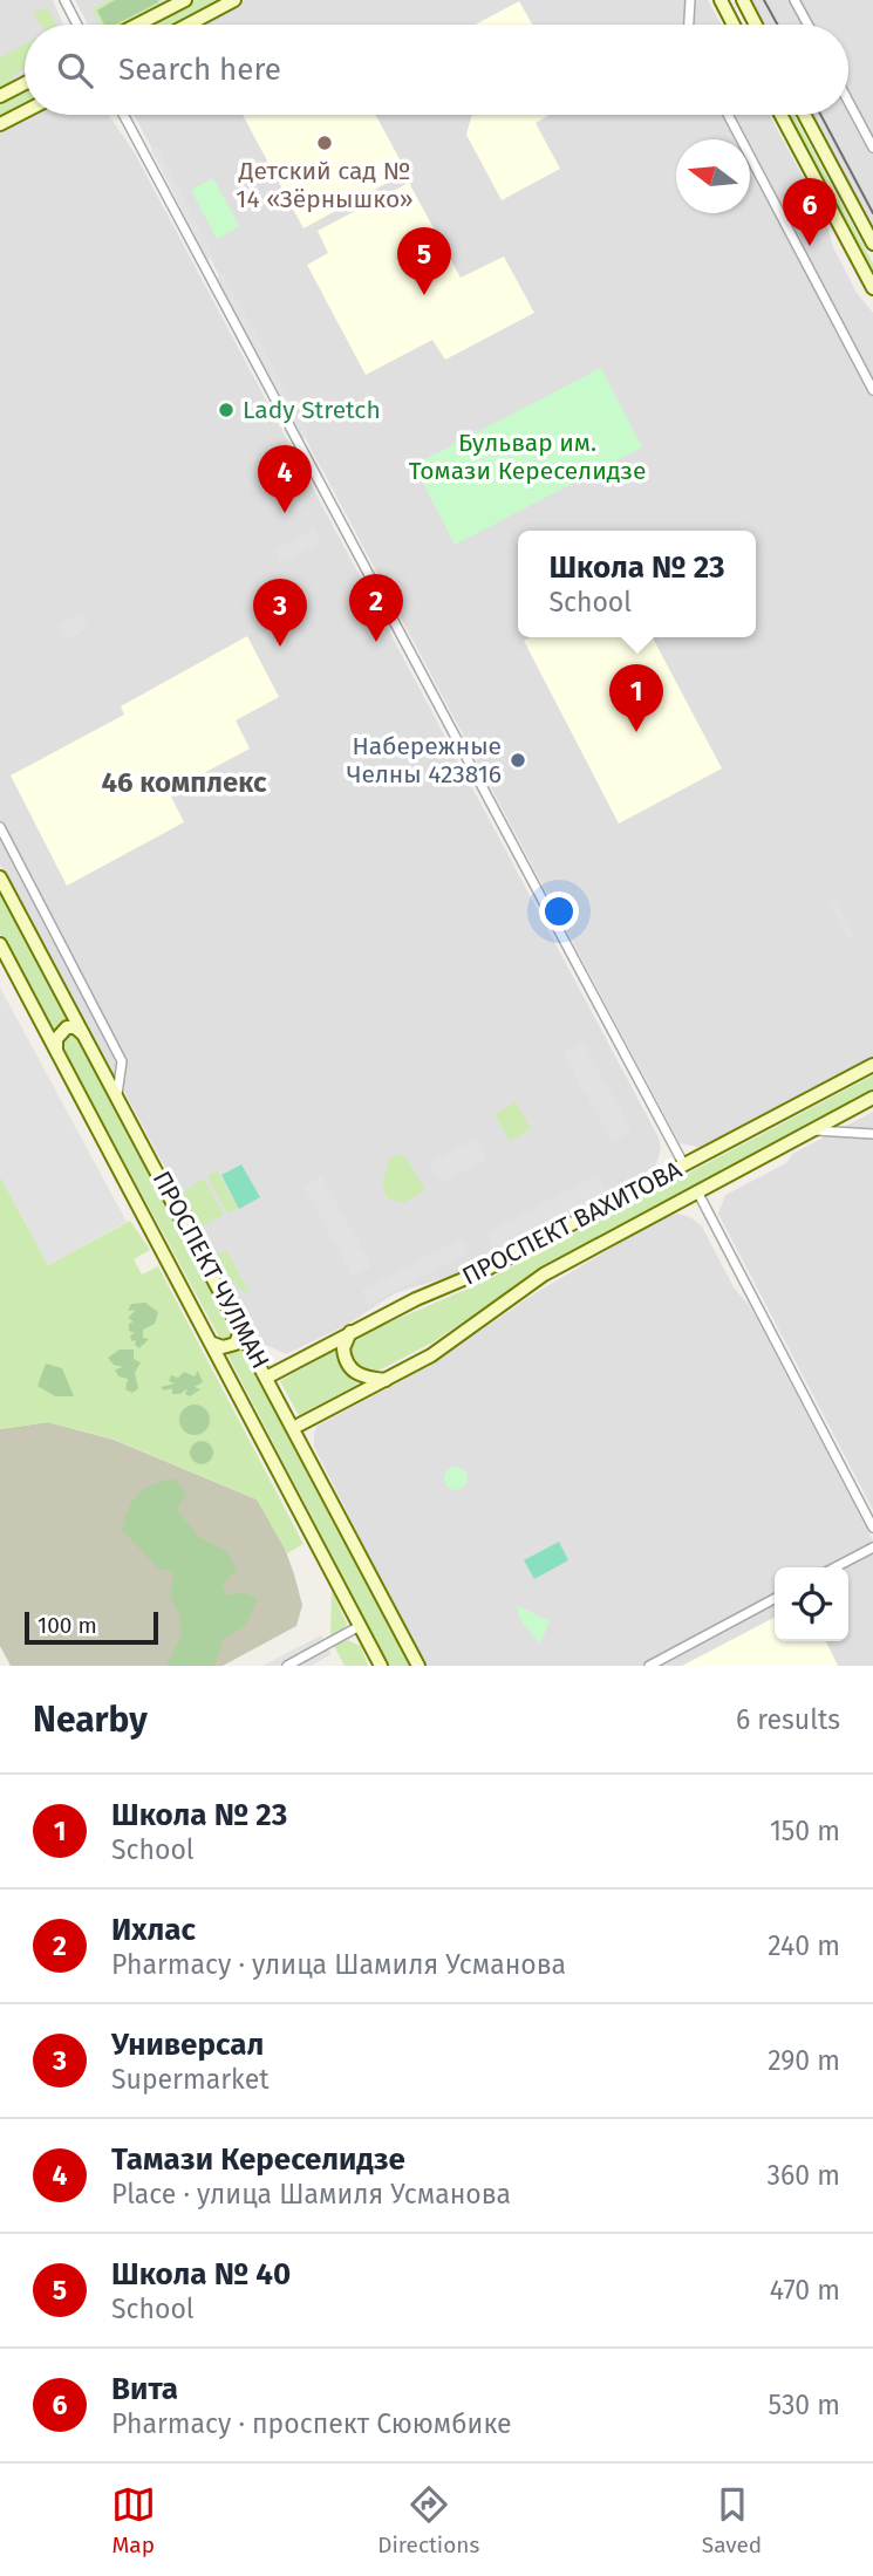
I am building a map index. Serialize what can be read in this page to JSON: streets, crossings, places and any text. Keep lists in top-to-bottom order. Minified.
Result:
{"streets":{"main road":["ПРОСПЕКТ ВАХИТОВА","ПРОСПЕКТ ЧУЛМАН"]},"crossings":[["ПРОСПЕКТ ВАХИТОВА","ПРОСПЕКТ ЧУЛМАН"]],"districts":["46 комплекс"],"parks":["Бульвар им. Томази Кереселидзе"],"places":["Детский сад № 14 «Зёрнышко»","Lady Stretch","Набережные Челны 423816"],"scale_bar":"100 m","north":"left","page":{"search":"Search here","pins":["6","5","4","2","3","1"],"popup":["Школа № 23","School"],"scale":"100 m","heading":["Nearby","6 results"],"list":[{"mark":"1","name":"Школа № 23","note":"School","value":"150 m"},{"mark":"2","name":"Ихлас","note":"Pharmacy · улица Шамиля Усманова","value":"240 m"},{"mark":"3","name":"Универсал","note":"Supermarket","value":"290 m"},{"mark":"4","name":"Тамази Кереселидзе","note":"Place · улица Шамиля Усманова","value":"360 m"},{"mark":"5","name":"Школа № 40","note":"School","value":"470 m"},{"mark":"6","name":"Вита","note":"Pharmacy · проспект Сююмбике","value":"530 m"}],"nav":["Map","Directions","Saved"]}}
